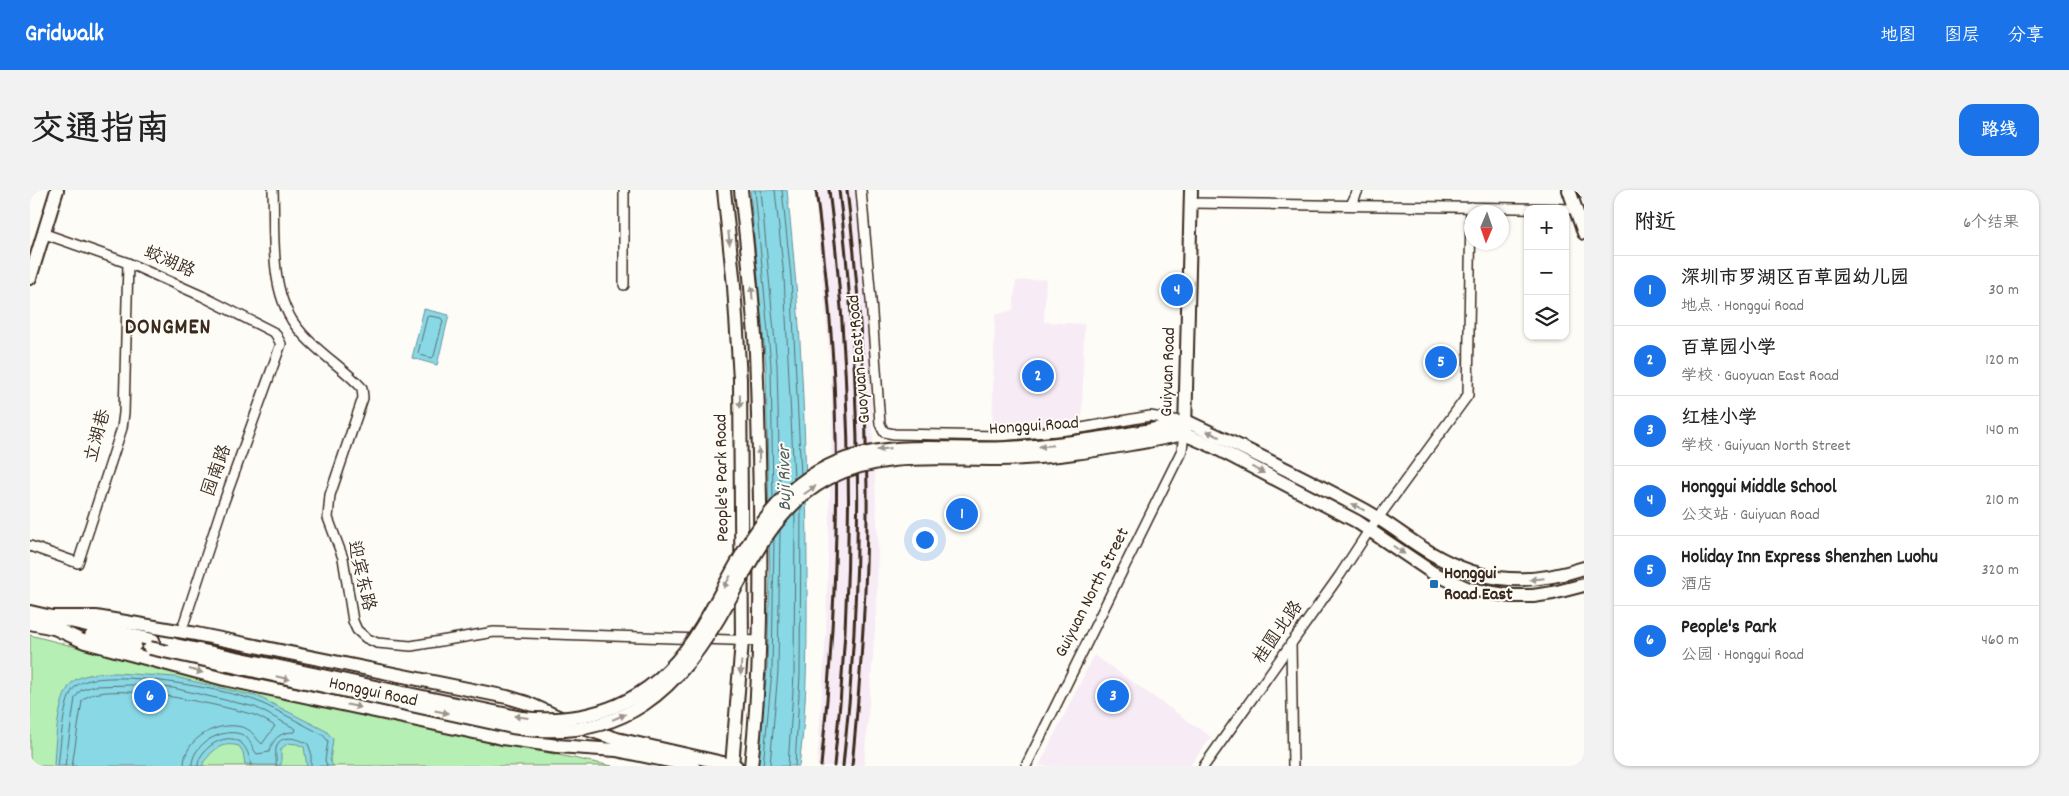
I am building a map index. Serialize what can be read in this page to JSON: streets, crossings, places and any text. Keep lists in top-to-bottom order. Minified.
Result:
{"streets":{"main road":["Guiyuan Road","Honggui Road","People's Park Road"],"street":["蛟湖路","Guoyuan East Road","立湖巷","园南路","迎宾东路","Guiyuan North Street","桂圆北路"]},"crossings":[["蛟湖路","立湖巷"],["蛟湖路","园南路"],["Guoyuan East Road","Guiyuan Road"],["Guoyuan East Road","Honggui Road"],["Guoyuan East Road","Guiyuan North Street"],["Guiyuan Road","Honggui Road"],["Guiyuan Road","Guiyuan North Street"],["Honggui Road","People's Park Road"],["Honggui Road","Guiyuan North Street"],["People's Park Road","迎宾东路"]],"districts":["DONGMEN"],"water":["Buji River"],"places":{"transit":["Honggui Road East"]},"north":"bottom","page":{"header":"Gridwalk","nav":["地图","图层","分享"],"title":"交通指南","buttons":"路线","heading":["附近","6个结果"],"map_buttons":["+","−"],"list":[{"mark":"1","name":"深圳市罗湖区百草园幼儿园","note":"地点 · Honggui Road","value":"30 m"},{"mark":"2","name":"百草园小学","note":"学校 · Guoyuan East Road","value":"120 m"},{"mark":"3","name":"红桂小学","note":"学校 · Guiyuan North Street","value":"140 m"},{"mark":"4","name":"Honggui Middle School","note":"公交站 · Guiyuan Road","value":"210 m"},{"mark":"5","name":"Holiday Inn Express Shenzhen Luohu","note":"酒店","value":"320 m"},{"mark":"6","name":"People's Park","note":"公园 · Honggui Road","value":"460 m"}],"pins":["4","5","2","1","3","6"]}}
